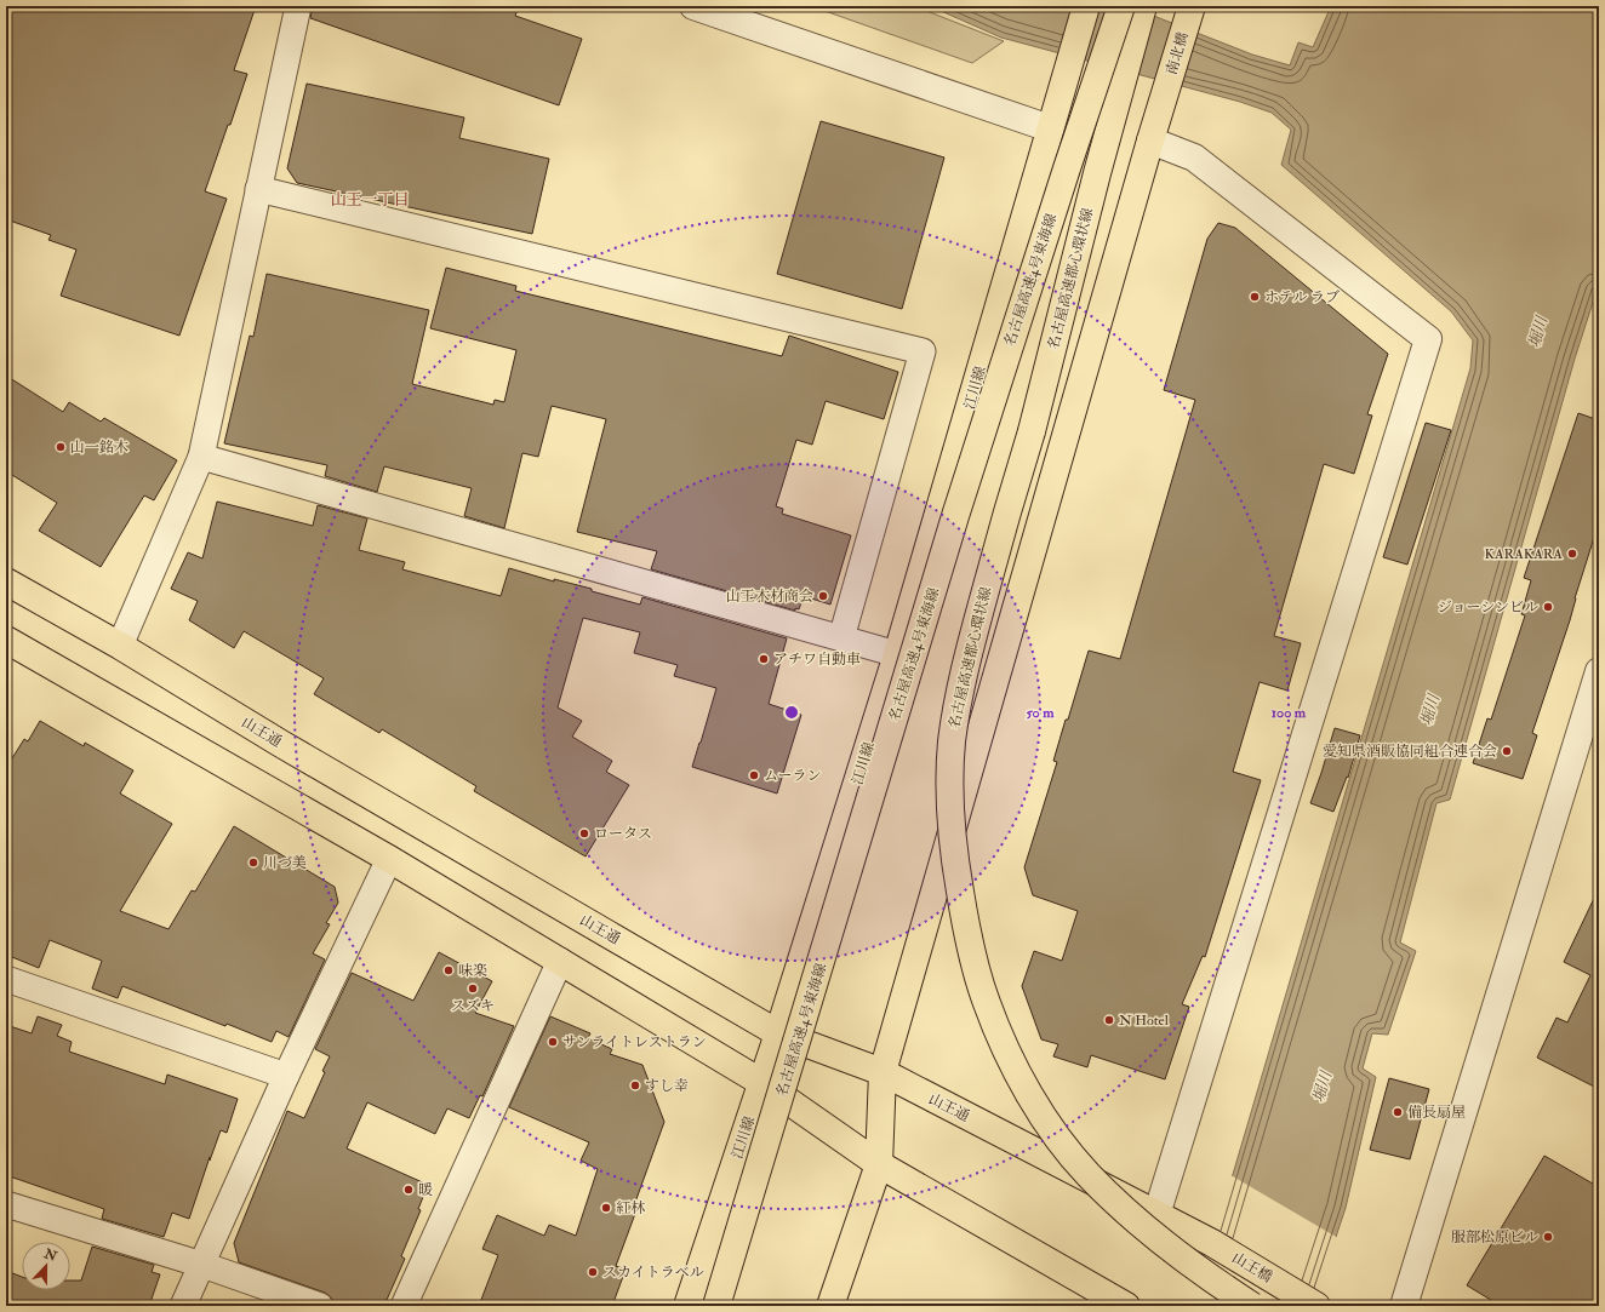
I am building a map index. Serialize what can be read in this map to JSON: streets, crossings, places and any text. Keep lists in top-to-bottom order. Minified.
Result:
{"streets":{"main road":["南北橋","名古屋高速都心環状線","名古屋高速4号東海線","江川線","山王通","山王橋"]},"crossings":[["江川線","山王通"],["山王通","山王橋"]],"districts":["山王一丁目"],"water":["堀川"],"places":["ホテル ラブ","山一銘木","KARAKARA","山王木材商会","ジョーシンビル","アチワ自動車","愛知県酒販協同組合連合会","ムーラン","ロータス","川づ美","味楽","スズキ","N Hotel","サンライトレストラン","すし幸","備長扇屋","暖","紅林","服部松原ビル","スカイトラベル"],"north":"top","rings":["50 m","100 m"]}
